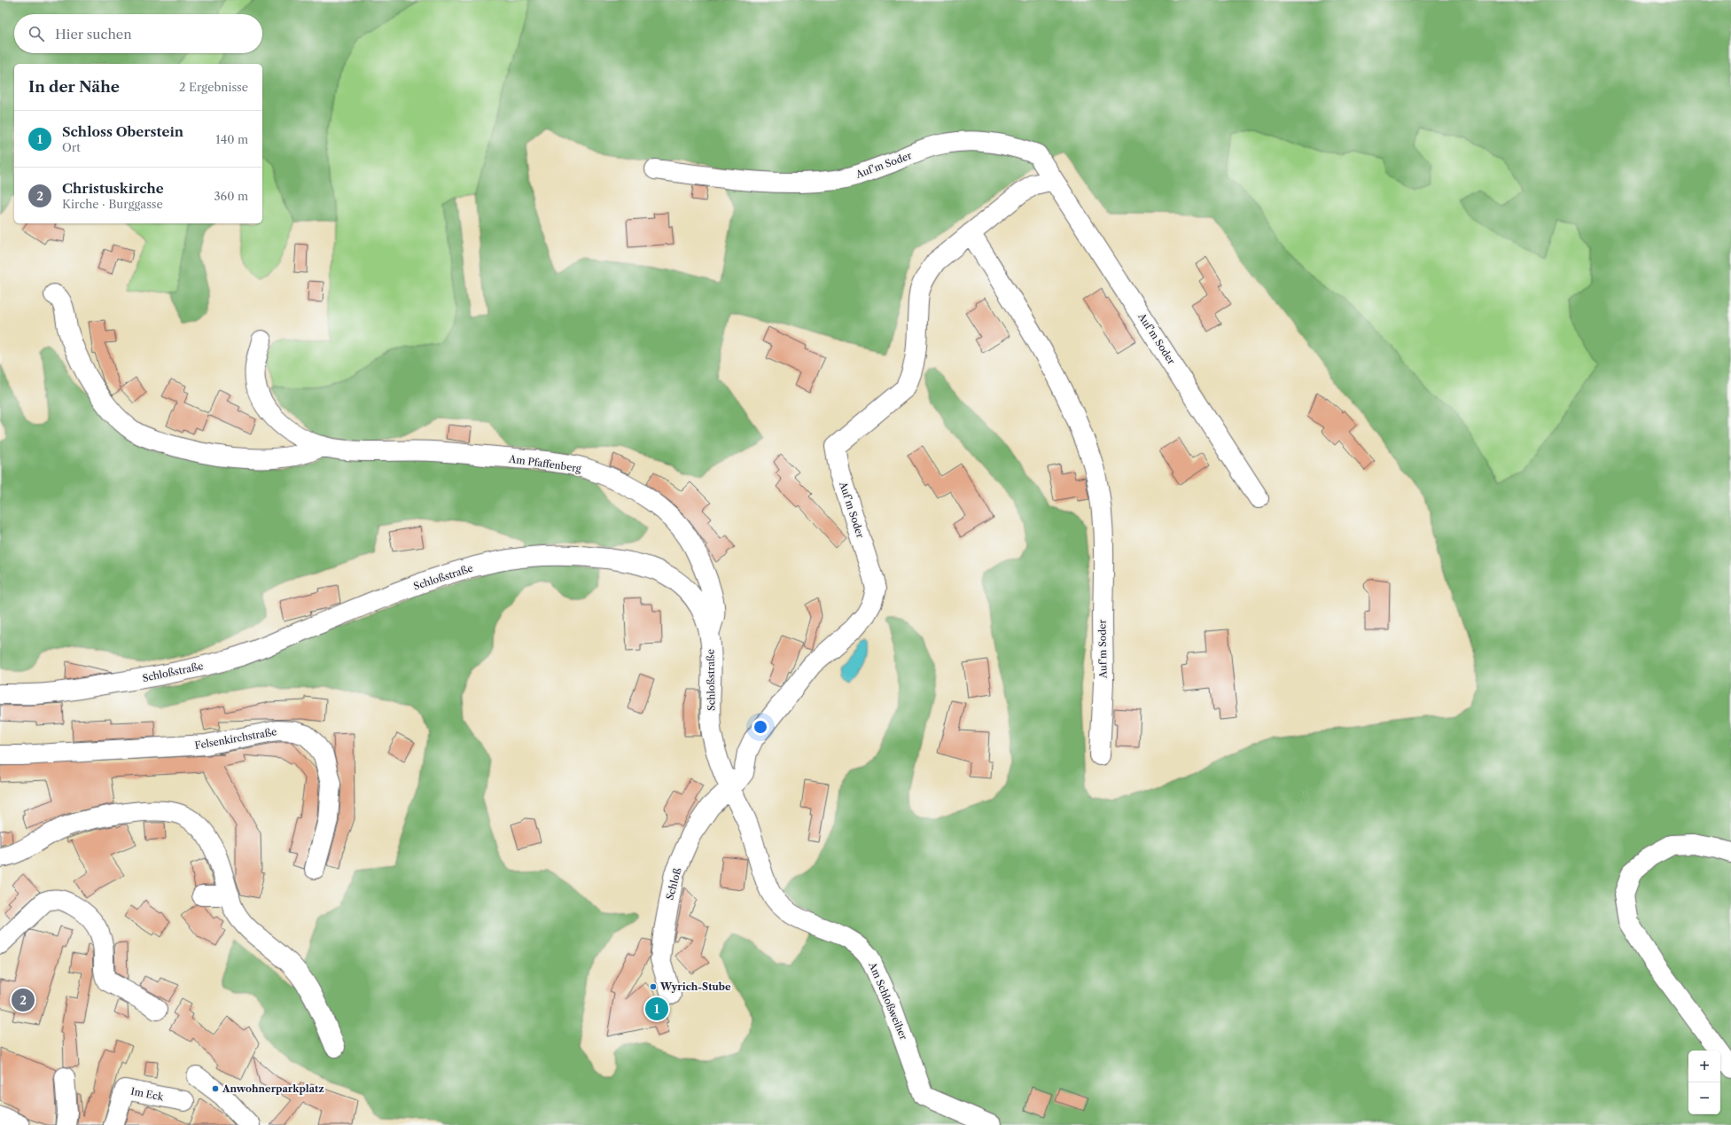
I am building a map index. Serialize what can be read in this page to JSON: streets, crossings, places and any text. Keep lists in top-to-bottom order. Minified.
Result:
{"streets":{"street":["Auf'm Soder","Am Pfaffenberg","Schloßstraße","Felsenkirchstraße","Schloß","Am Schloßweiher","Im Eck"]},"crossings":[["Auf'm Soder","Schloßstraße"],["Auf'm Soder","Schloß"],["Auf'm Soder","Am Schloßweiher"],["Am Pfaffenberg","Schloßstraße"],["Schloßstraße","Schloß"],["Schloßstraße","Am Schloßweiher"],["Schloß","Am Schloßweiher"]],"places":["Wyrich-Stube","Anwohnerparkplatz"],"page":{"search":"Hier suchen","heading":["In der Nähe","2 Ergebnisse"],"list":[{"mark":"1","name":"Schloss Oberstein","note":"Ort","value":"140 m"},{"mark":"2","name":"Christuskirche","note":"Kirche · Burggasse","value":"360 m"}],"pins":["2","1"],"map_buttons":["+","−"]}}
